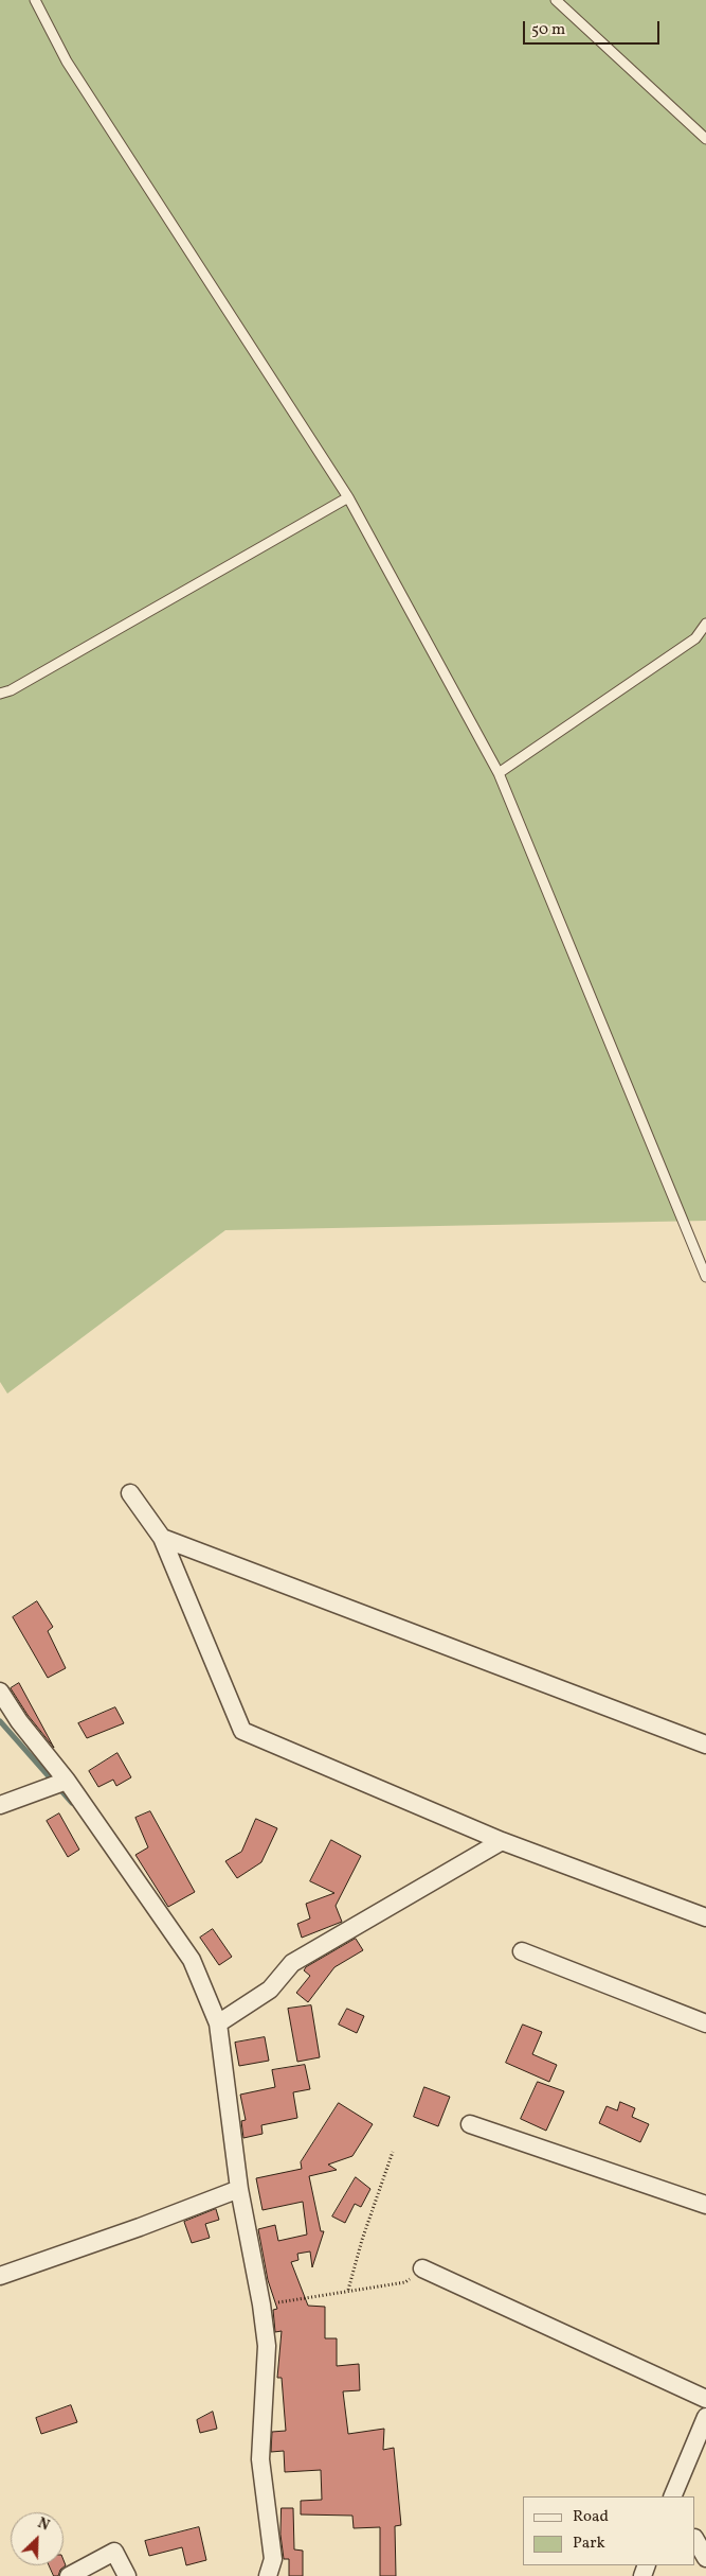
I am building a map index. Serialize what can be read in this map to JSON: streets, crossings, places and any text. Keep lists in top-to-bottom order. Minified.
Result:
{"legend":["Road","Park"],"scale_bar":"50 m","north":"top right"}
